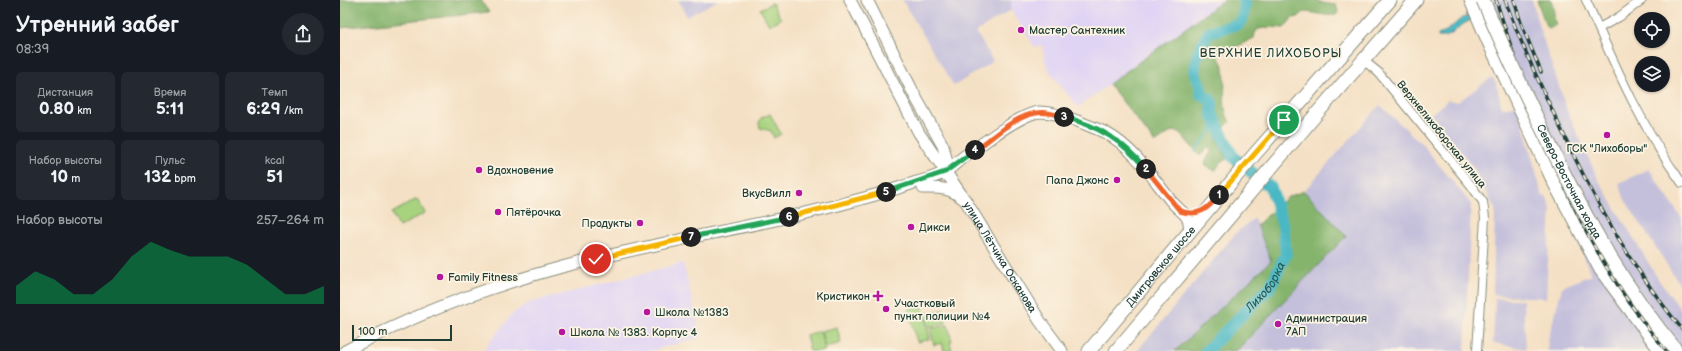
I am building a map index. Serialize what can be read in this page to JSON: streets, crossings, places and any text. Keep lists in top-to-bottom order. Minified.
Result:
{"streets":{"main road":["Северо-Восточная хорда","улица Лётчика Осканова","Дмитровское шоссе"],"street":["Верхнелихоборская улица"]},"crossings":[["Верхнелихоборская улица","Дмитровское шоссе"],["улица Лётчика Осканова","Дмитровское шоссе"]],"districts":["ВЕРХНИЕ ЛИХОБОРЫ"],"water":["Лихоборка"],"places":{"other":["Мастер Сантехник","ГСК \"Лихоборы\"","Вдохновение","Папа Джонс","ВкусВилл","Пятёрочка","Продукты","Дикси","Family Fitness","Участковый пункт полиции №4","Школа №1383","Администрация 7АП","Школа № 1383. Корпус 4"],"health":["Кристикон"]},"scale_bar":"100 m","page":{"heading":["Утренний забег","08:39"],"stats":[["Дистанция","0.80 km"],["Время","5:11"],["Темп","6:29 /km"],["Набор высоты","10 m"],["Пульс","132 bpm"],["kcal","51"]],"pins":["3","4","2","5","1","6","7"],"chart":["Набор высоты","257–264 m"],"scale":"100 m"}}
